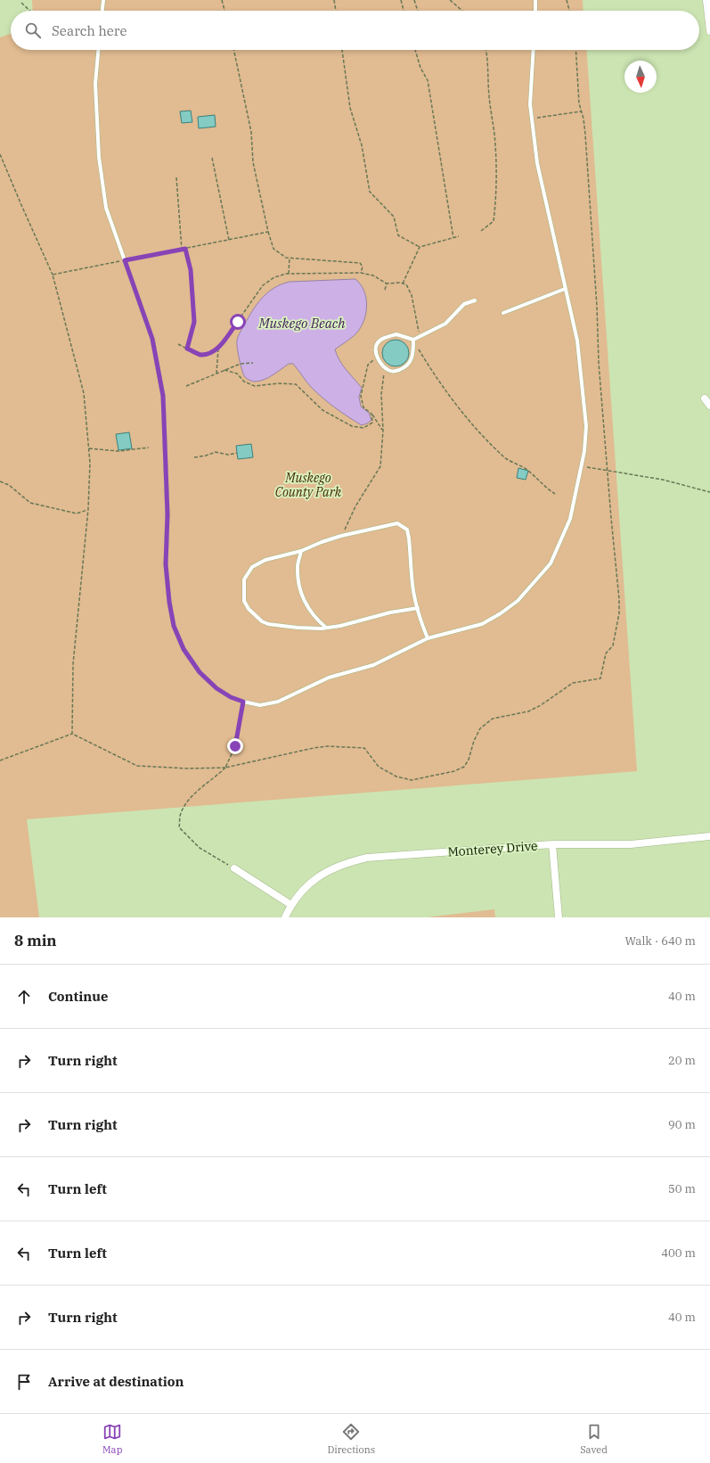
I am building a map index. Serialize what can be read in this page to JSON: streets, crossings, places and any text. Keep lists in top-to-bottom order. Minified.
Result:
{"streets":{"street":["Monterey Drive"]},"water":["Muskego Beach"],"parks":["Muskego County Park"],"north":"bottom","page":{"search":"Search here","heading":["8 min","Walk · 640 m"],"list":[["Continue","40 m"],["Turn right","20 m"],["Turn right","90 m"],["Turn left","50 m"],["Turn left","400 m"],["Turn right","40 m"],"Arrive at destination"],"nav":["Map","Directions","Saved"]}}
